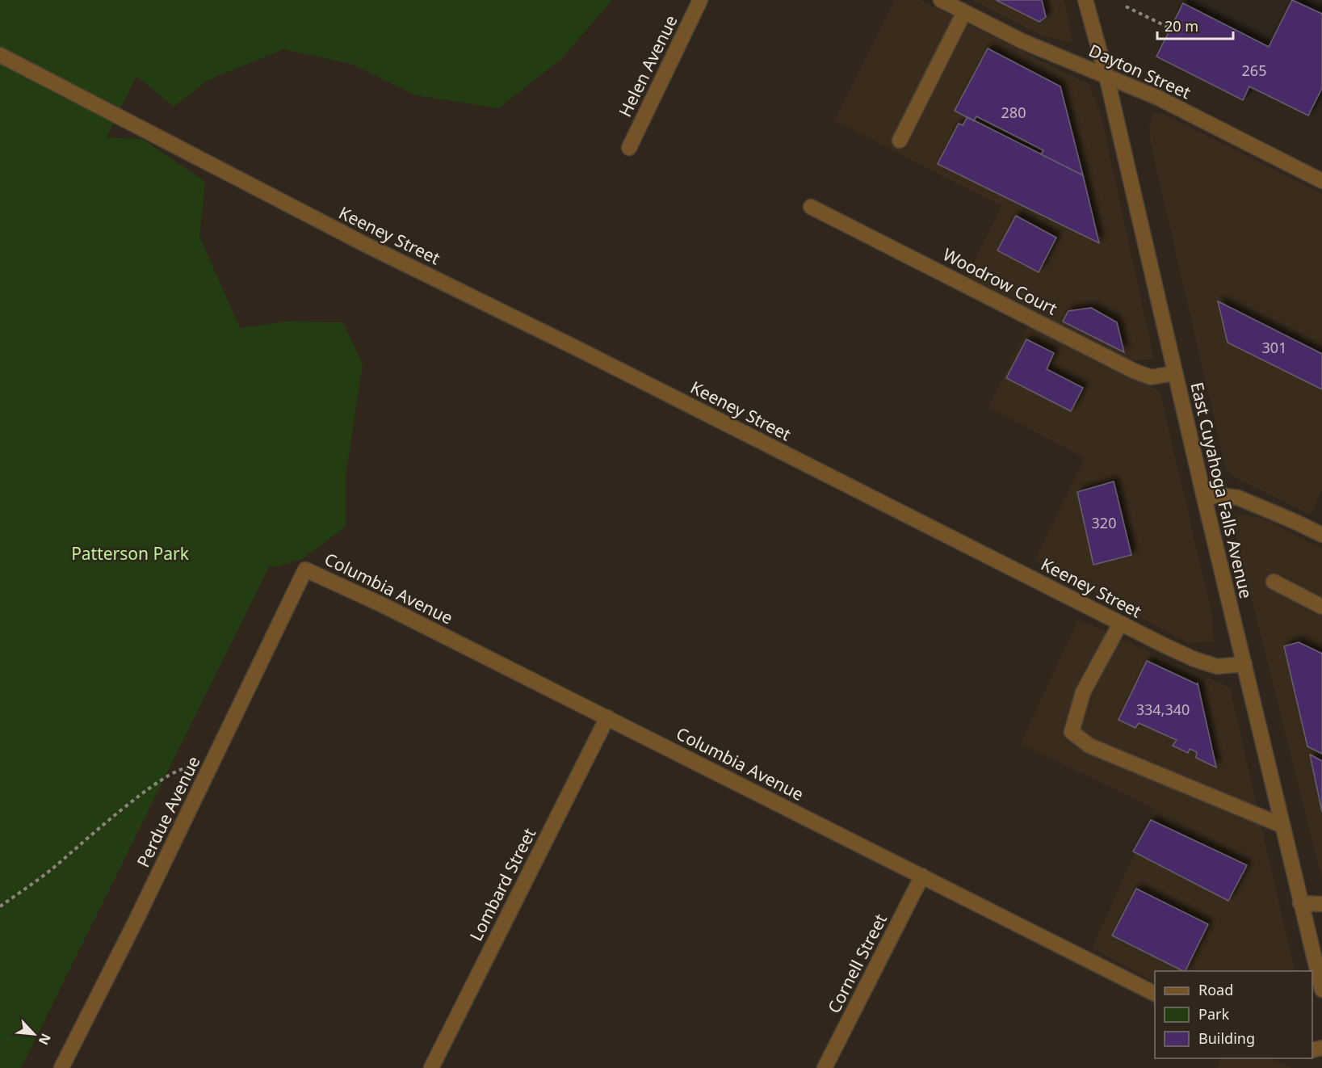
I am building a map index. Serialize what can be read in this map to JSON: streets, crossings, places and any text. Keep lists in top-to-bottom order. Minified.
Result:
{"streets":{"street":["Helen Avenue","Dayton Street","Keeney Street","Woodrow Court","East Cuyahoga Falls Avenue","Columbia Avenue","Perdue Avenue","Lombard Street","Cornell Street"]},"crossings":[["Dayton Street","East Cuyahoga Falls Avenue"],["Keeney Street","East Cuyahoga Falls Avenue"],["Woodrow Court","East Cuyahoga Falls Avenue"],["Columbia Avenue","Perdue Avenue"],["Columbia Avenue","Lombard Street"],["Columbia Avenue","Cornell Street"]],"parks":["Patterson Park"],"house_numbers":["265","280","301","320","334,340"],"legend":["Road","Park","Building"],"scale_bar":"20 m","north":"bottom right"}
